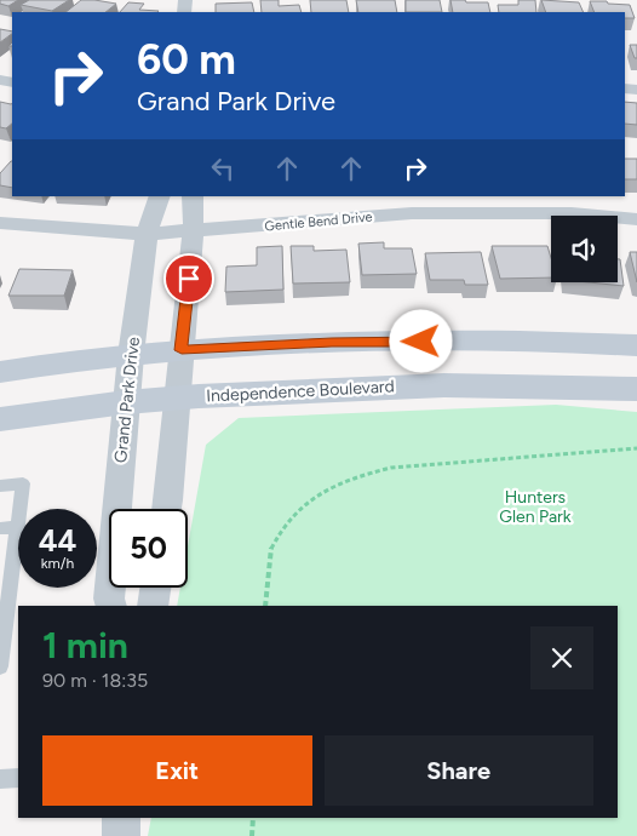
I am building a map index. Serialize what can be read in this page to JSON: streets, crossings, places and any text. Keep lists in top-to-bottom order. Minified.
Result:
{"streets":{"main road":["Independence Boulevard"],"street":["Gentle Bend Drive","Grand Park Drive"]},"crossings":[["Gentle Bend Drive","Grand Park Drive"],["Independence Boulevard","Grand Park Drive"]],"parks":["Hunters Glen Park"],"page":{"turn":["60 m","Grand Park Drive"],"speed":"44 km/h","limit":"50","heading":["1 min","90 m · 18:35"],"buttons":["Exit","Share"]}}
